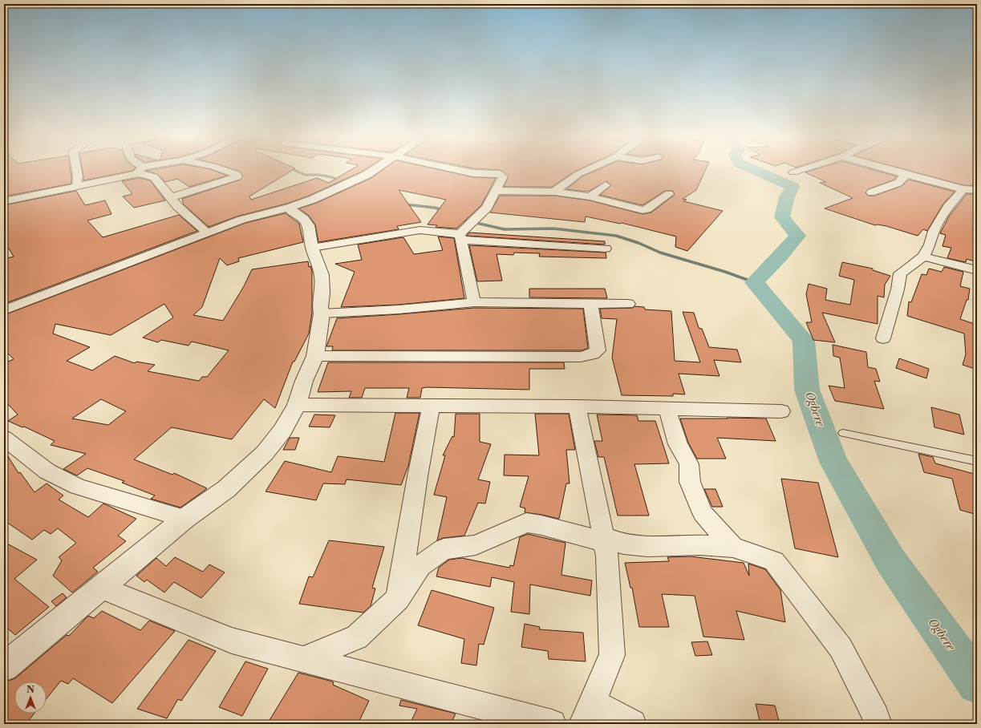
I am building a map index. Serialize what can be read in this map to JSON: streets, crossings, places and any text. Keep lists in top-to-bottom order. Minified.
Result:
{"water":["Ogbere"],"north":"top"}
